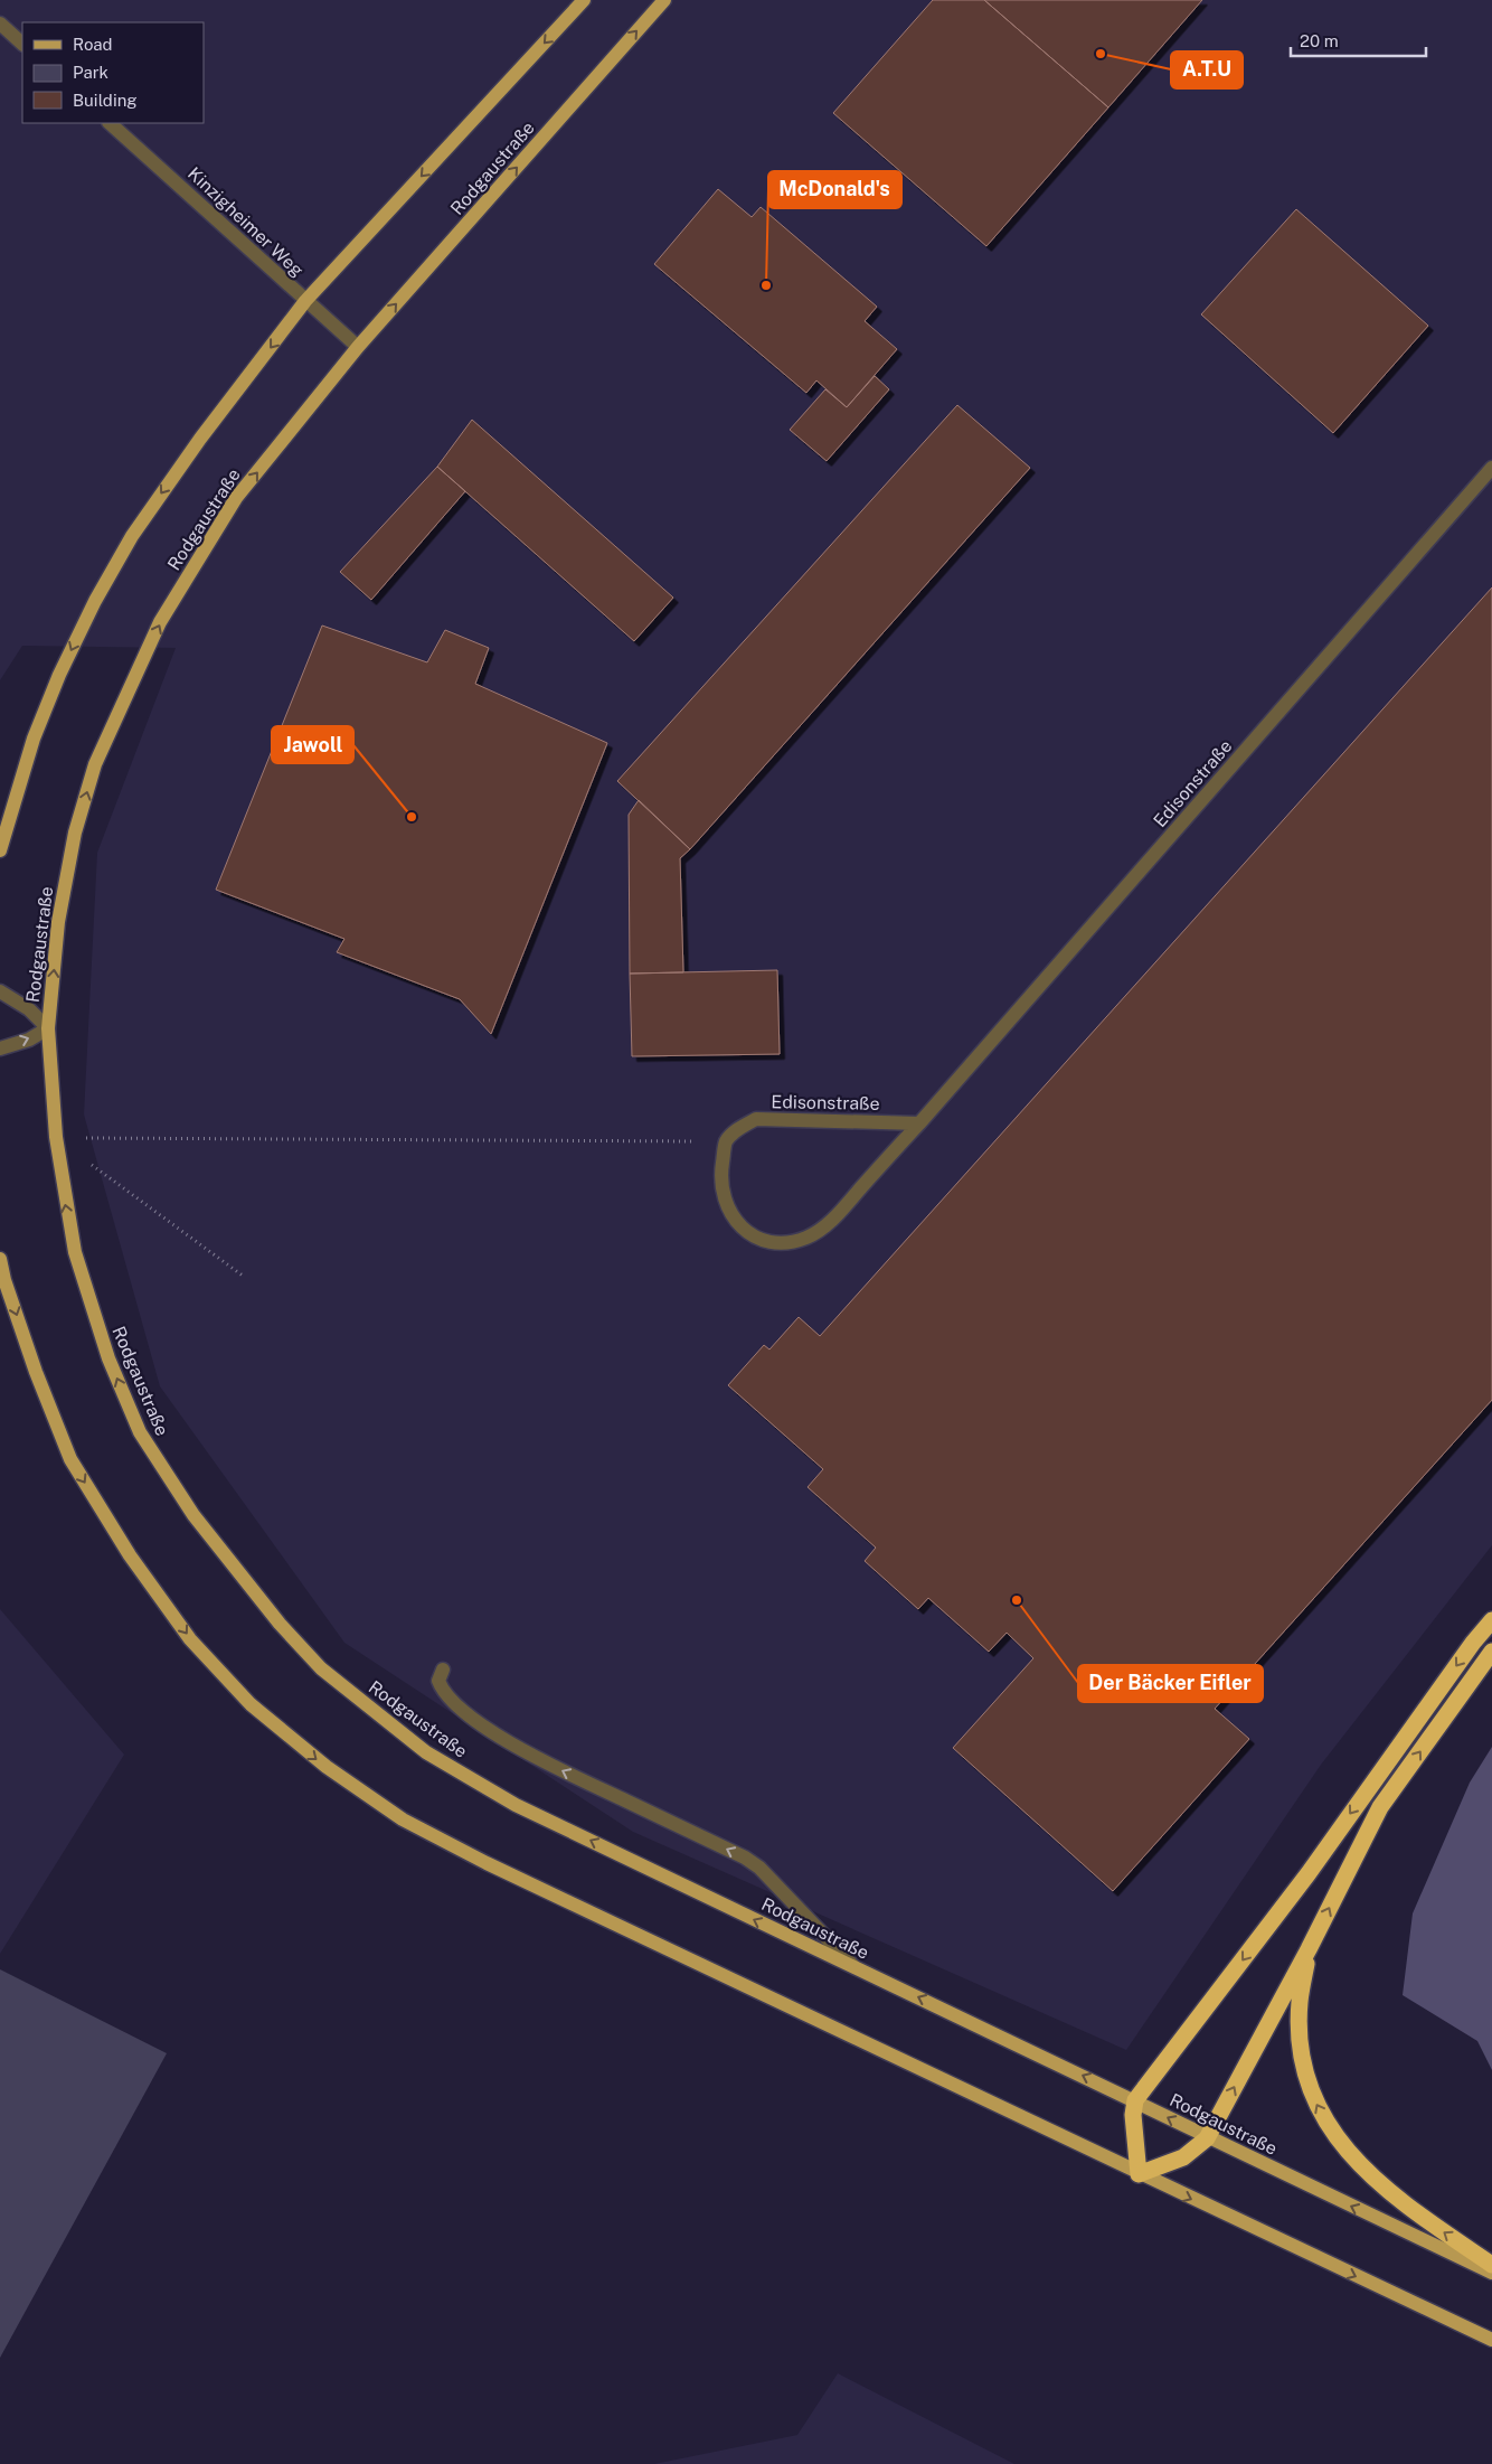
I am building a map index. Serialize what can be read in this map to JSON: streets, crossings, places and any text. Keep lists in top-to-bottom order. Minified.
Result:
{"streets":{"main road":["Rodgaustraße"],"street":["Kinzigheimer Weg","Edisonstraße"]},"crossings":[["Rodgaustraße","Kinzigheimer Weg"]],"places":["A.T.U","McDonald's","Jawoll","Der Bäcker Eifler"],"legend":["Road","Park","Building"],"scale_bar":"20 m"}
